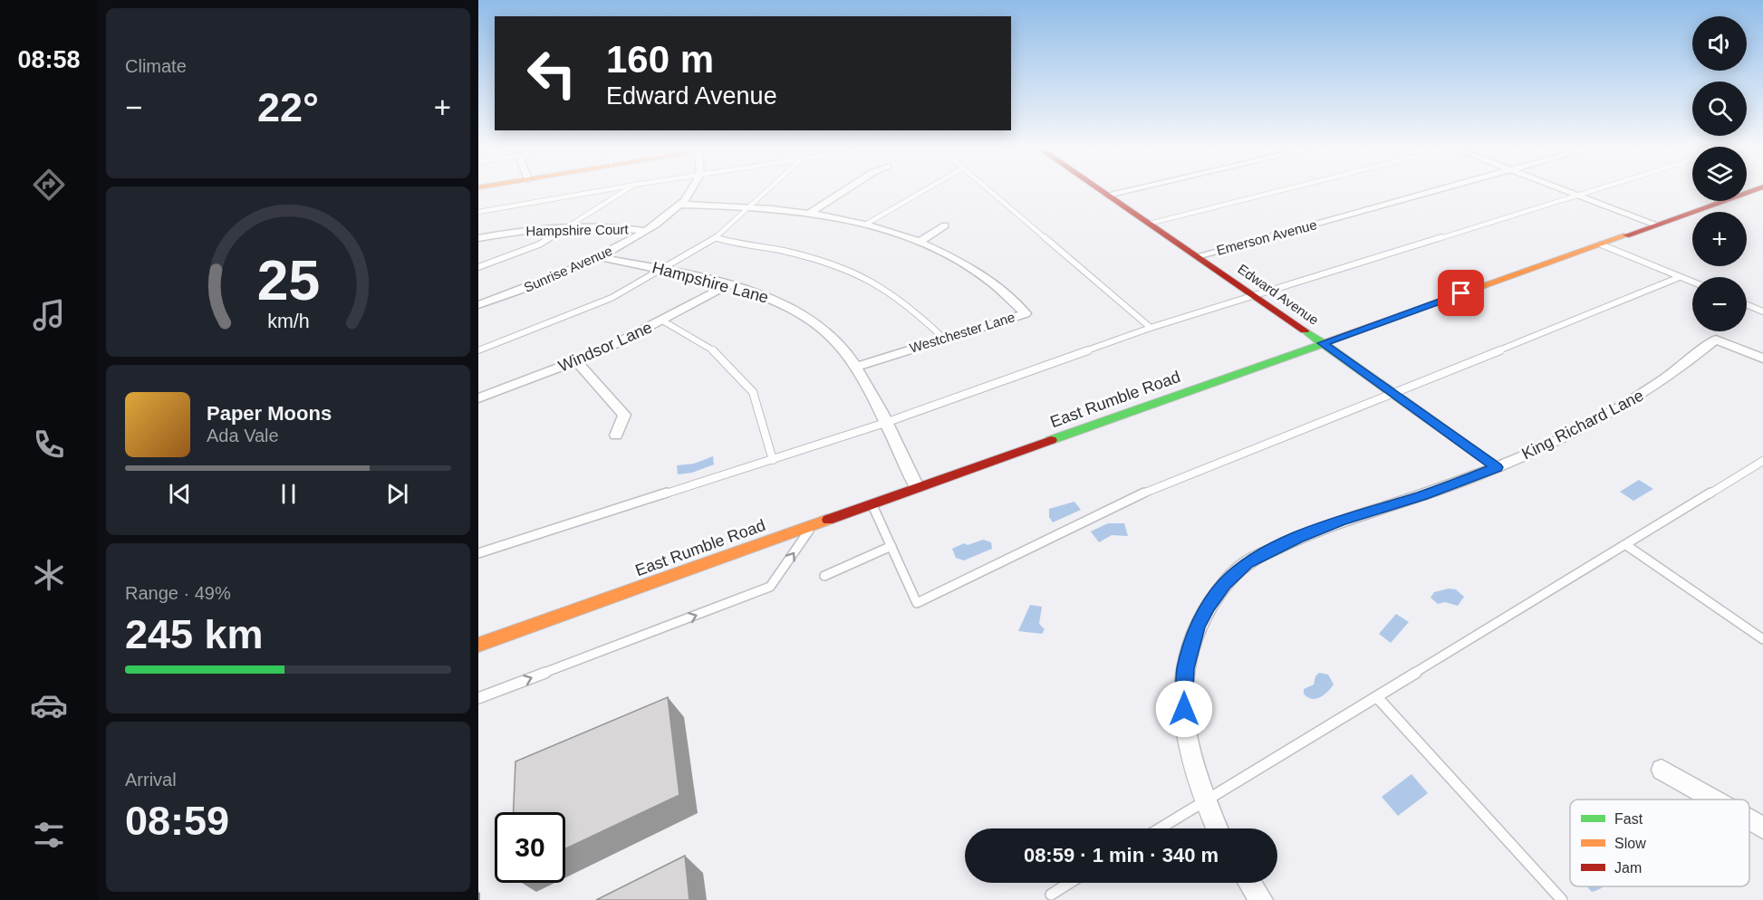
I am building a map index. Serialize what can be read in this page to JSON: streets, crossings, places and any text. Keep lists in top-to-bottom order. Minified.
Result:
{"streets":{"street":["Hampshire Court","Emerson Avenue","Sunrise Avenue","Hampshire Lane","Edward Avenue","Westchester Lane","Windsor Lane","East Rumble Road","King Richard Lane"]},"crossings":[["Hampshire Court","Sunrise Avenue"],["Emerson Avenue","Edward Avenue"],["Sunrise Avenue","Hampshire Lane"],["Sunrise Avenue","Westchester Lane"],["Hampshire Lane","Westchester Lane"],["Hampshire Lane","Windsor Lane"],["Hampshire Lane","East Rumble Road"],["Edward Avenue","East Rumble Road"],["Edward Avenue","King Richard Lane"]],"legend":["Fast","Slow","Jam"],"page":{"tabs":"08:58","tile":["Climate",["Range · 49%","245 km"],["Arrival","08:59"]],"map_buttons":["+","−"],"turn":["160 m","Edward Avenue"],"heat":["−","22°","+"],"song":["Paper Moons","Ada Vale"],"limit":"30","trip":"08:59 · 1 min · 340 m","gauge":["25","km/h"]}}
